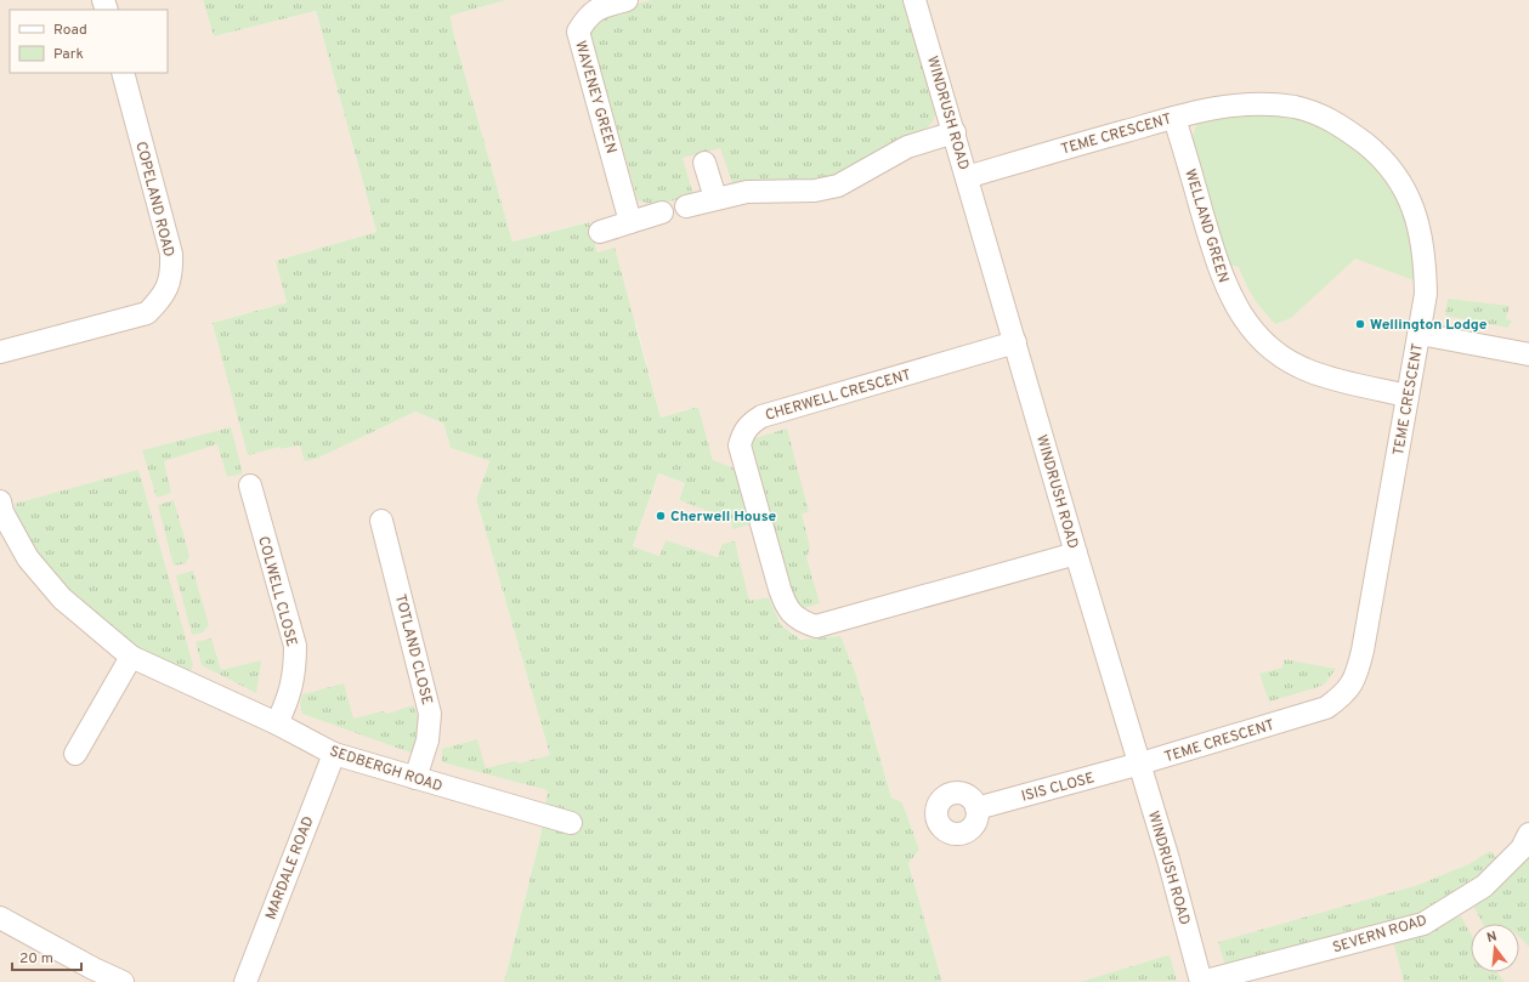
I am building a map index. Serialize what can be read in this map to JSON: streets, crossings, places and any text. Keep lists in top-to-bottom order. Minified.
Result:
{"streets":{"street":["WAVENEY GREEN","WINDRUSH ROAD","TEME CRESCENT","COPELAND ROAD","WELLAND GREEN","CHERWELL CRESCENT","COLWELL CLOSE","TOTLAND CLOSE","SEDBERGH ROAD","ISIS CLOSE","MARDALE ROAD","SEVERN ROAD"]},"crossings":[["WINDRUSH ROAD","TEME CRESCENT"],["WINDRUSH ROAD","CHERWELL CRESCENT"],["WINDRUSH ROAD","ISIS CLOSE"],["WINDRUSH ROAD","SEVERN ROAD"],["TEME CRESCENT","WELLAND GREEN"],["TEME CRESCENT","ISIS CLOSE"],["COLWELL CLOSE","SEDBERGH ROAD"],["TOTLAND CLOSE","SEDBERGH ROAD"],["SEDBERGH ROAD","MARDALE ROAD"]],"places":["Wellington Lodge","Cherwell House"],"legend":["Road","Park"],"scale_bar":"20 m","north":"top"}
